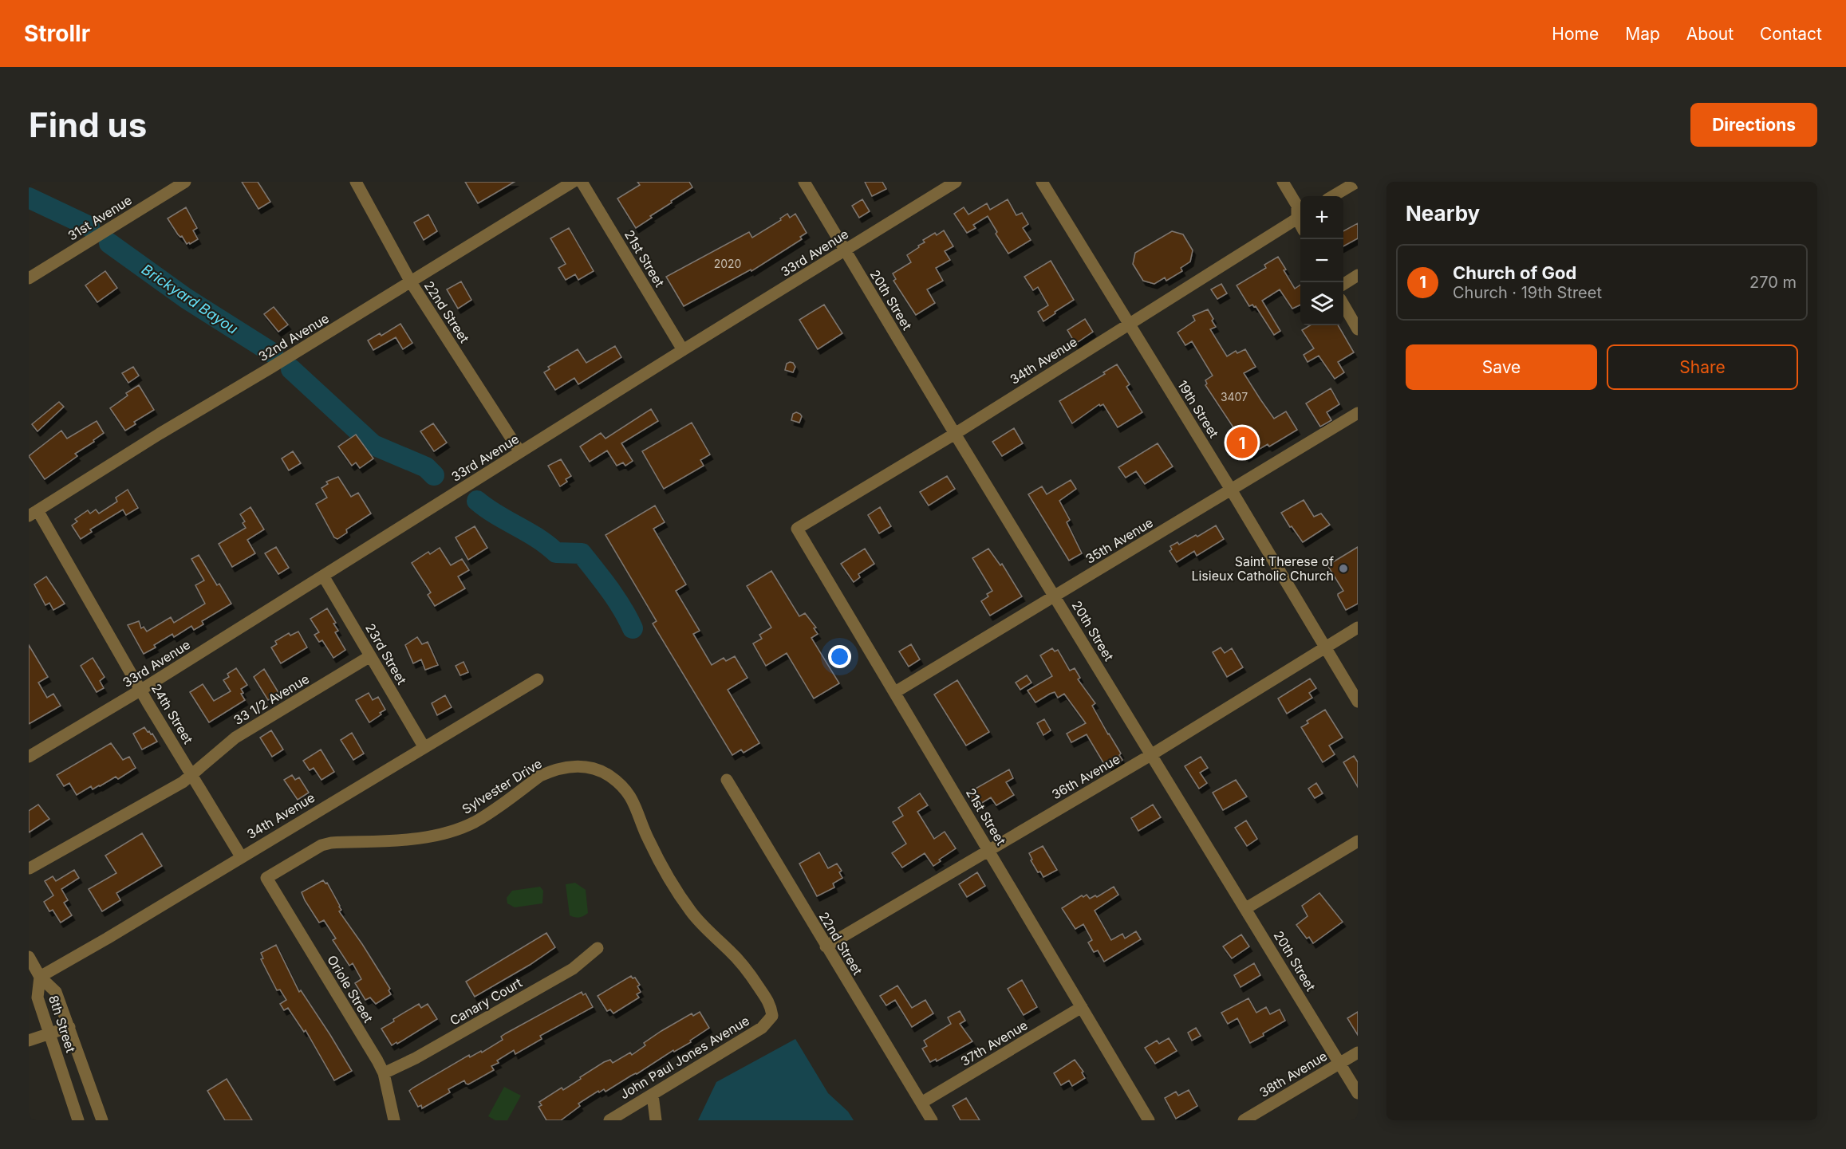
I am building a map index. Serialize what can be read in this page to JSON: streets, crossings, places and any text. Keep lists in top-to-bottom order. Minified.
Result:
{"streets":{"street":["31st Avenue","33rd Avenue","21st Street","20th Street","22nd Street","32nd Avenue","34th Avenue","19th Street","35th Avenue","23rd Street","33 1/2 Avenue","24th Street","36th Avenue","Sylvester Drive","Oriole Street","Canary Court","8th Street","37th Avenue","John Paul Jones Avenue","38th Avenue"]},"crossings":[["33rd Avenue","21st Street"],["33rd Avenue","20th Street"],["33rd Avenue","22nd Street"],["33rd Avenue","23rd Street"],["33rd Avenue","24th Street"],["21st Street","34th Avenue"],["21st Street","35th Avenue"],["21st Street","36th Avenue"],["21st Street","37th Avenue"],["20th Street","34th Avenue"],["20th Street","35th Avenue"],["20th Street","36th Avenue"],["20th Street","38th Avenue"],["22nd Street","32nd Avenue"],["22nd Street","36th Avenue"],["22nd Street","37th Avenue"],["32nd Avenue","24th Street"],["34th Avenue","19th Street"],["34th Avenue","23rd Street"],["34th Avenue","24th Street"],["34th Avenue","8th Street"],["19th Street","35th Avenue"],["19th Street","36th Avenue"],["23rd Street","33 1/2 Avenue"],["33 1/2 Avenue","24th Street"],["Sylvester Drive","Oriole Street"],["Sylvester Drive","John Paul Jones Avenue"],["Oriole Street","Canary Court"]],"water":["Brickyard Bayou"],"places":["Saint Therese of Lisieux Catholic Church"],"house_numbers":["2020","3407"],"page":{"header":"Strollr","nav":["Home","Map","About","Contact"],"buttons":["Directions",["Save","Share"]],"title":"Find us","heading":"Nearby","map_buttons":["+","−"],"list":[{"mark":"1","name":"Church of God","note":"Church · 19th Street","value":"270 m"}],"pins":"1"}}
